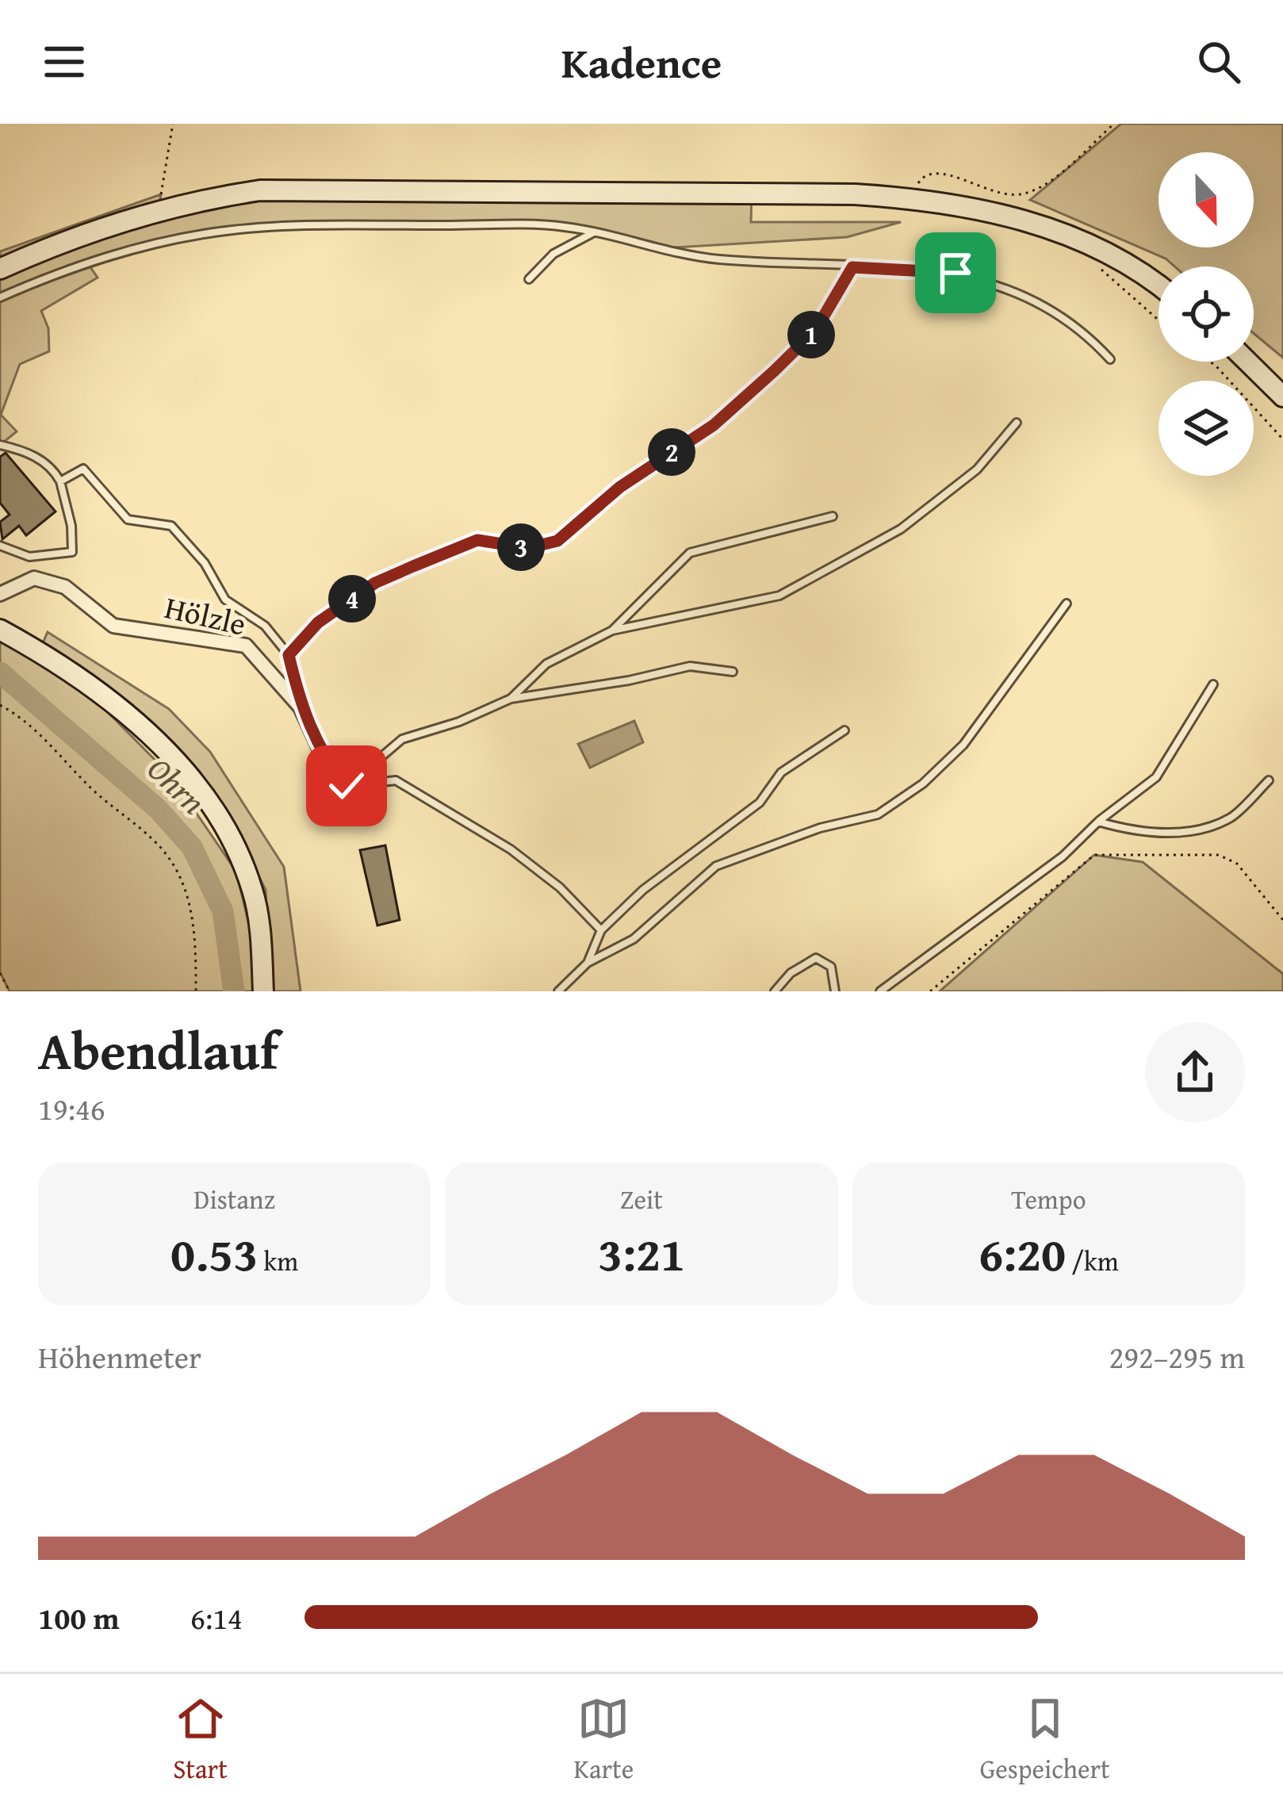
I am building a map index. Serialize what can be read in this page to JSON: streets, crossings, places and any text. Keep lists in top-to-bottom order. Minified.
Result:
{"streets":{"street":["Hölzle"]},"water":["Ohrn"],"north":"bottom","page":{"header":"Kadence","pins":["1","2","3","4"],"heading":["Abendlauf","19:46"],"stats":[["Distanz","0.53 km"],["Zeit","3:21"],["Tempo","6:20 /km"]],"chart":["Höhenmeter","292–295 m"],"list":[{"name":"100 m","note":"6:14"}],"tabs":["Start","Karte","Gespeichert"]}}
